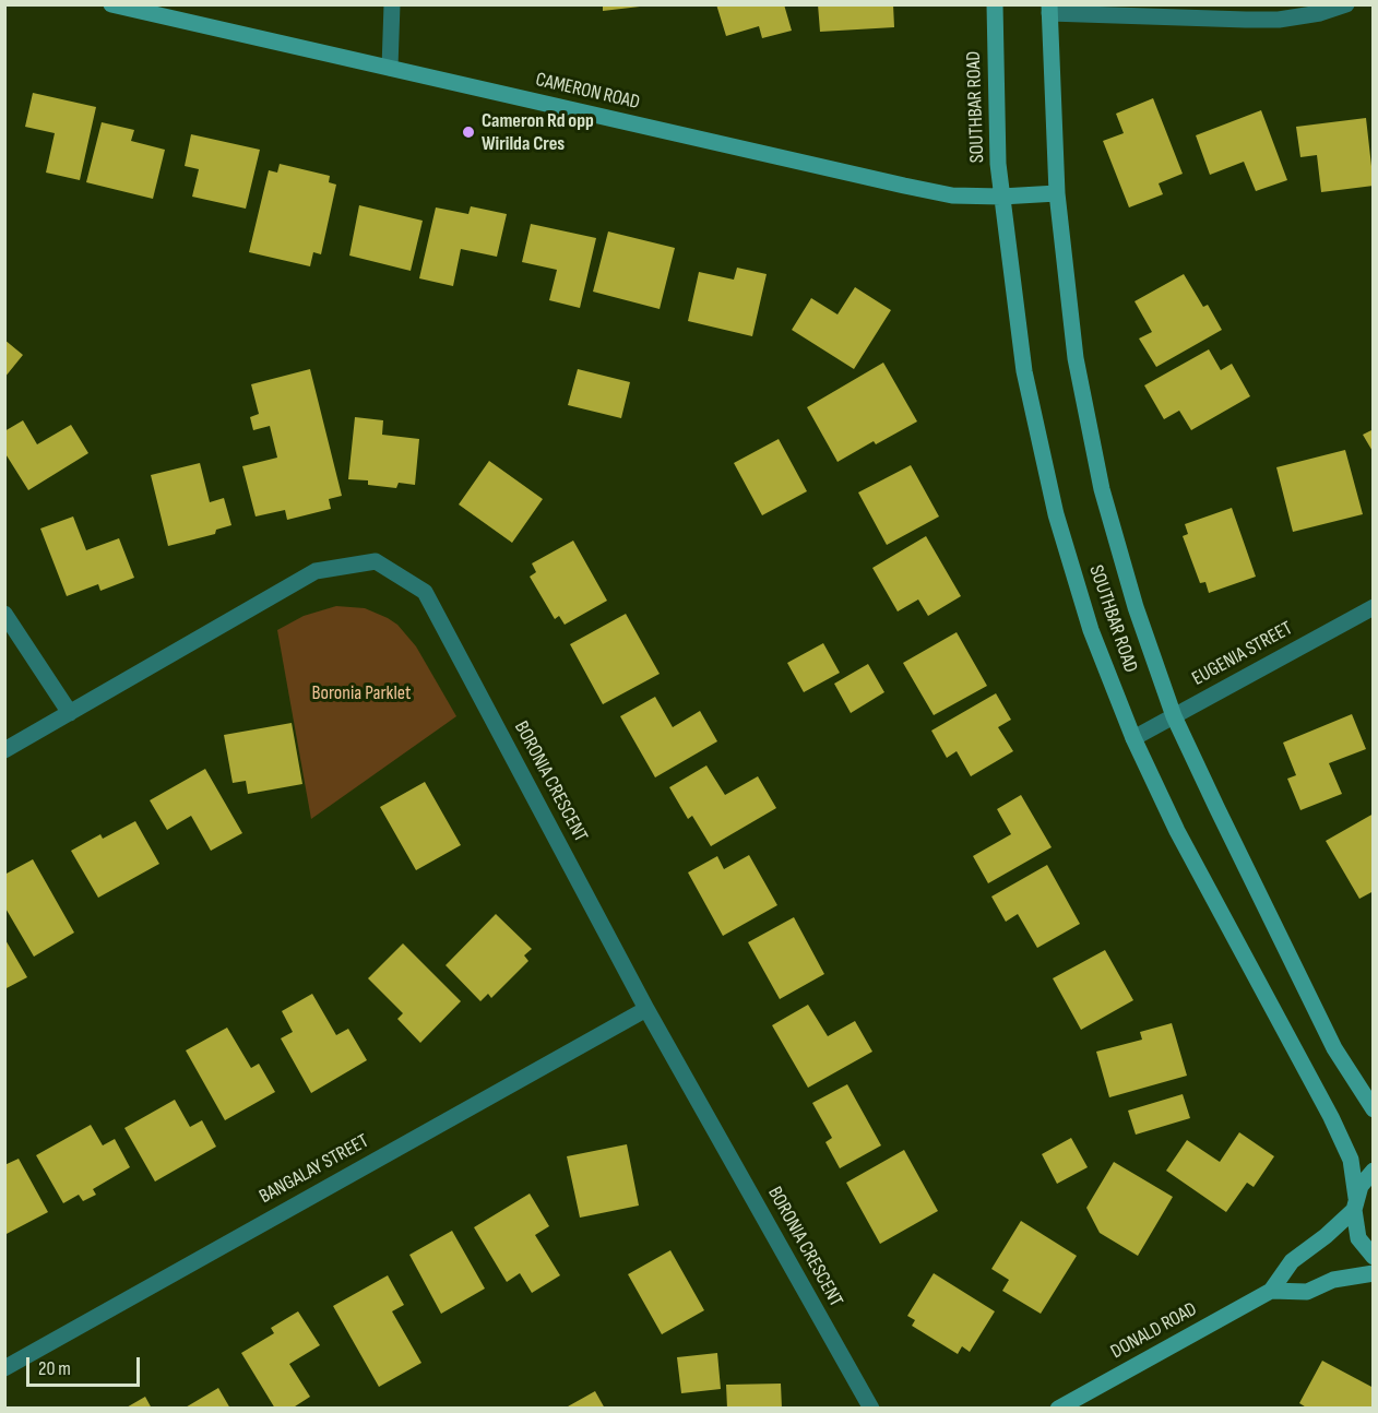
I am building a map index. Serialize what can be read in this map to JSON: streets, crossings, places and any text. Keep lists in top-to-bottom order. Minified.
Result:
{"streets":{"main road":["CAMERON ROAD","SOUTHBAR ROAD","DONALD ROAD"],"street":["EUGENIA STREET","BORONIA CRESCENT","BANGALAY STREET"]},"crossings":[["CAMERON ROAD","SOUTHBAR ROAD"],["SOUTHBAR ROAD","EUGENIA STREET"],["SOUTHBAR ROAD","DONALD ROAD"],["BORONIA CRESCENT","BANGALAY STREET"]],"parks":["Boronia Parklet"],"places":["Cameron Rd opp Wirilda Cres"],"scale_bar":"20 m"}
